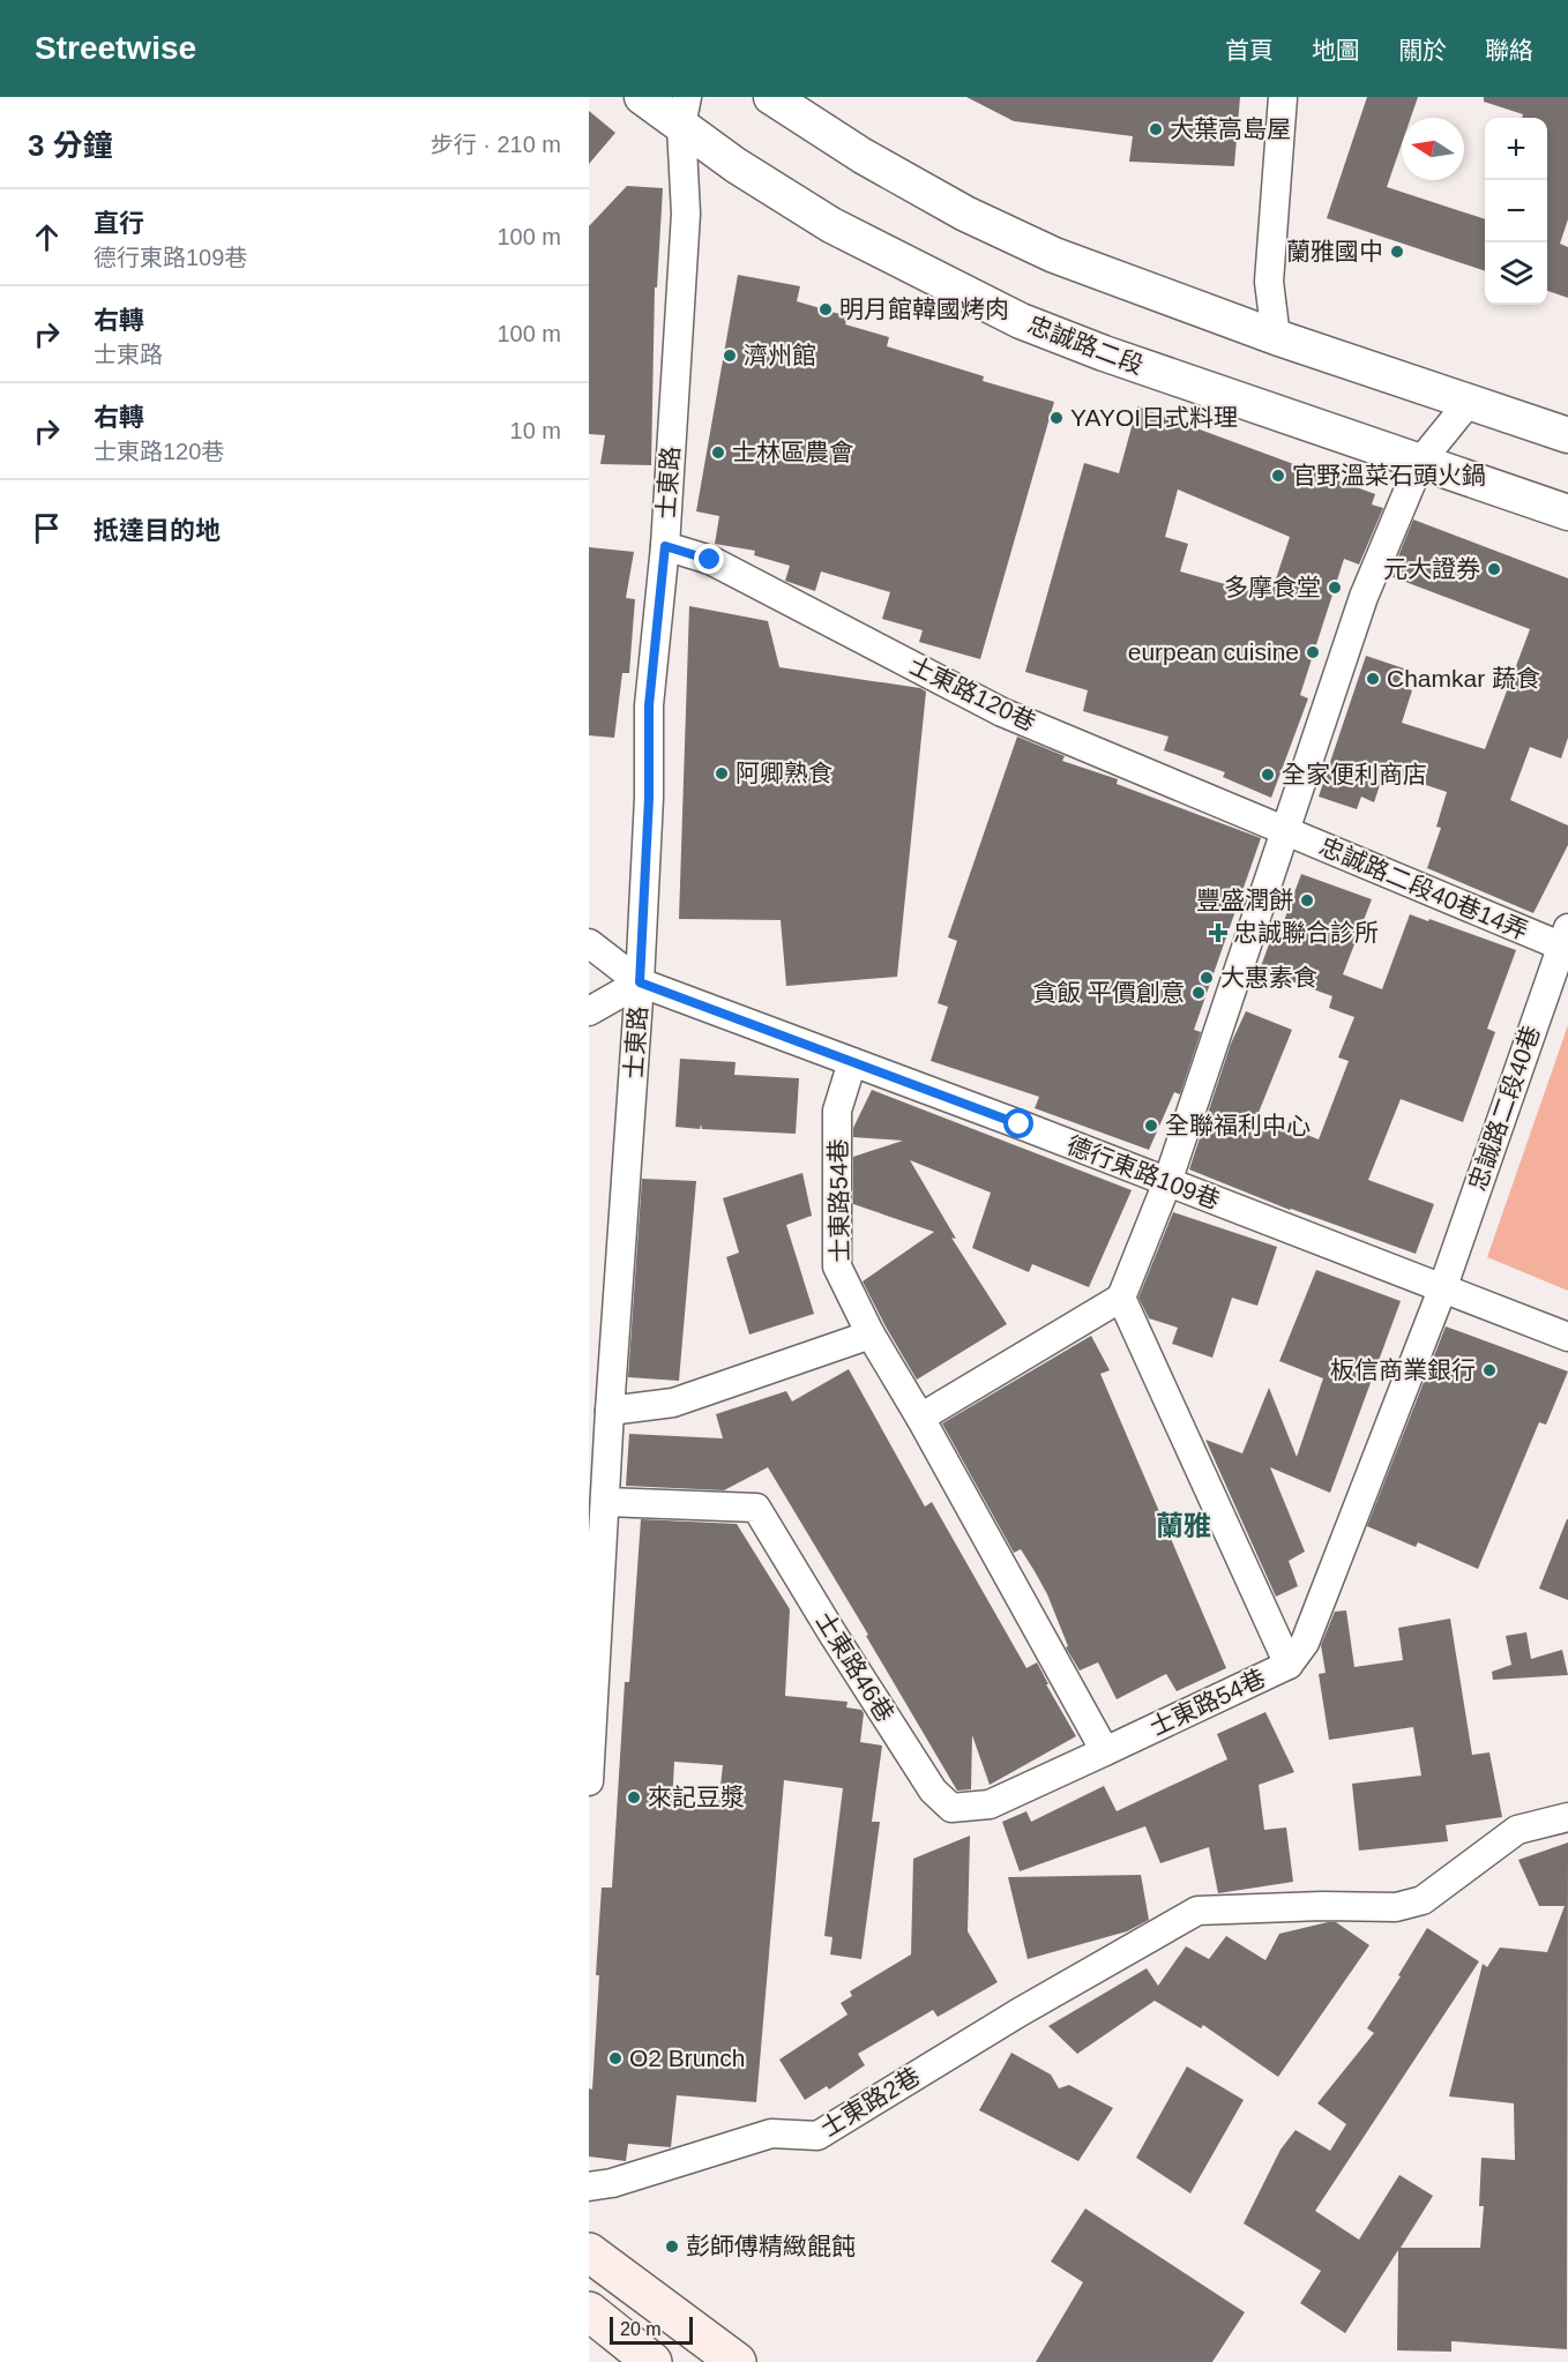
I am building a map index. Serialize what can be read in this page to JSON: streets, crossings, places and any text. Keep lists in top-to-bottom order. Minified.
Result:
{"streets":{"street":["忠誠路二段","士東路","士東路120巷","忠誠路二段40巷14弄","忠誠路二段40巷","德行東路109巷","士東路54巷","士東路46巷","士東路2巷"]},"crossings":[["忠誠路二段","士東路"],["士東路","士東路120巷"],["士東路","德行東路109巷"],["士東路","士東路46巷"],["士東路120巷","忠誠路二段40巷14弄"],["忠誠路二段40巷14弄","忠誠路二段40巷"],["忠誠路二段40巷","德行東路109巷"],["忠誠路二段40巷","士東路54巷"],["德行東路109巷","士東路54巷"],["士東路54巷","士東路46巷"]],"districts":["蘭雅"],"places":{"other":["大葉高島屋","蘭雅國中","明月館韓國烤肉","濟州館","YAYOI日式料理","士林區農會","官野溫菜石頭火鍋","元大證券","多摩食堂","eurpean cuisine","Chamkar 蔬食","阿卿熟食","全家便利商店","豐盛潤餅","大惠素食","貪飯 平價創意","全聯福利中心","板信商業銀行","來記豆漿","O2 Brunch","彭師傅精緻餛飩"],"health":["忠誠聯合診所"]},"scale_bar":"20 m","north":"left","page":{"header":"Streetwise","nav":["首頁","地圖","關於","聯絡"],"heading":["3 分鐘","步行 · 210 m"],"map_buttons":["+","−"],"list":[["直行","德行東路109巷","100 m"],["右轉","士東路","100 m"],["右轉","士東路120巷","10 m"],"抵達目的地"],"scale":"20 m"}}
